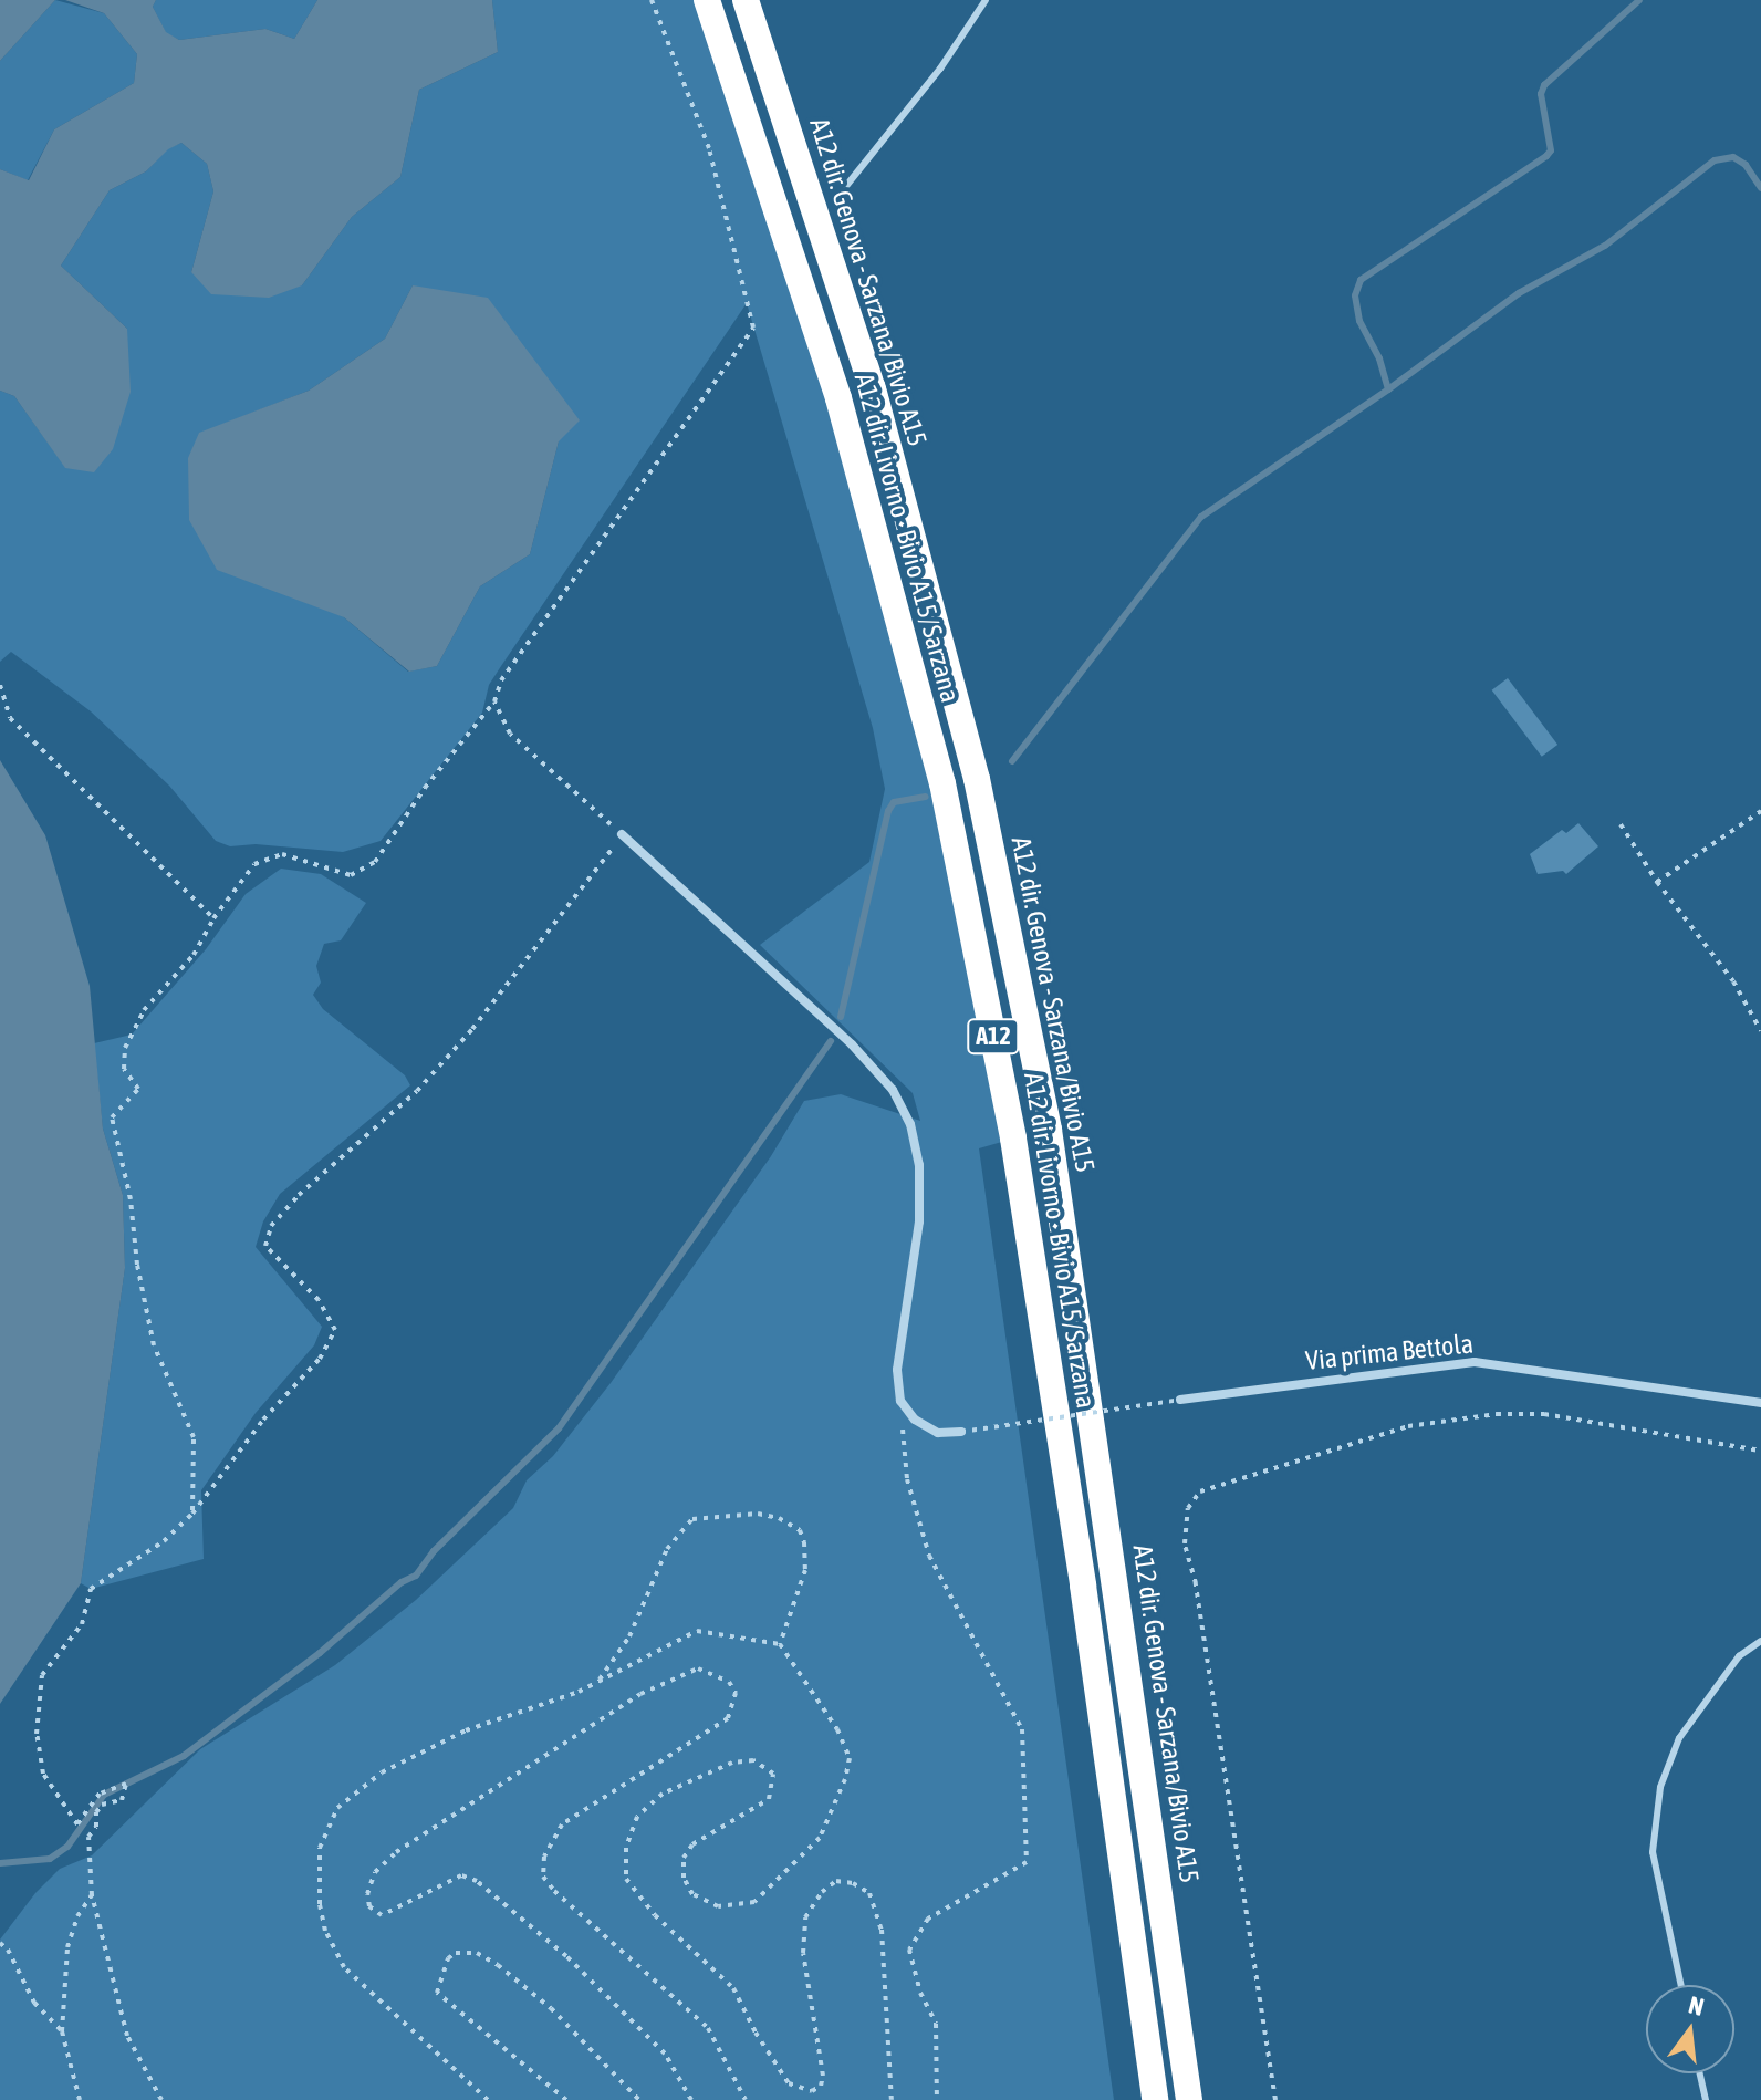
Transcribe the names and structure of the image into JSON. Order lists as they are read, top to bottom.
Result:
{
  "streets": {
    "highway": ["A12 dir. Genova - Sarzana/Bivio A15", "A12 dir. Livorno - Bivio A15/Sarzana", "A12"],
    "street": ["Via prima Bettola"]
  },
  "north": "top"
}
